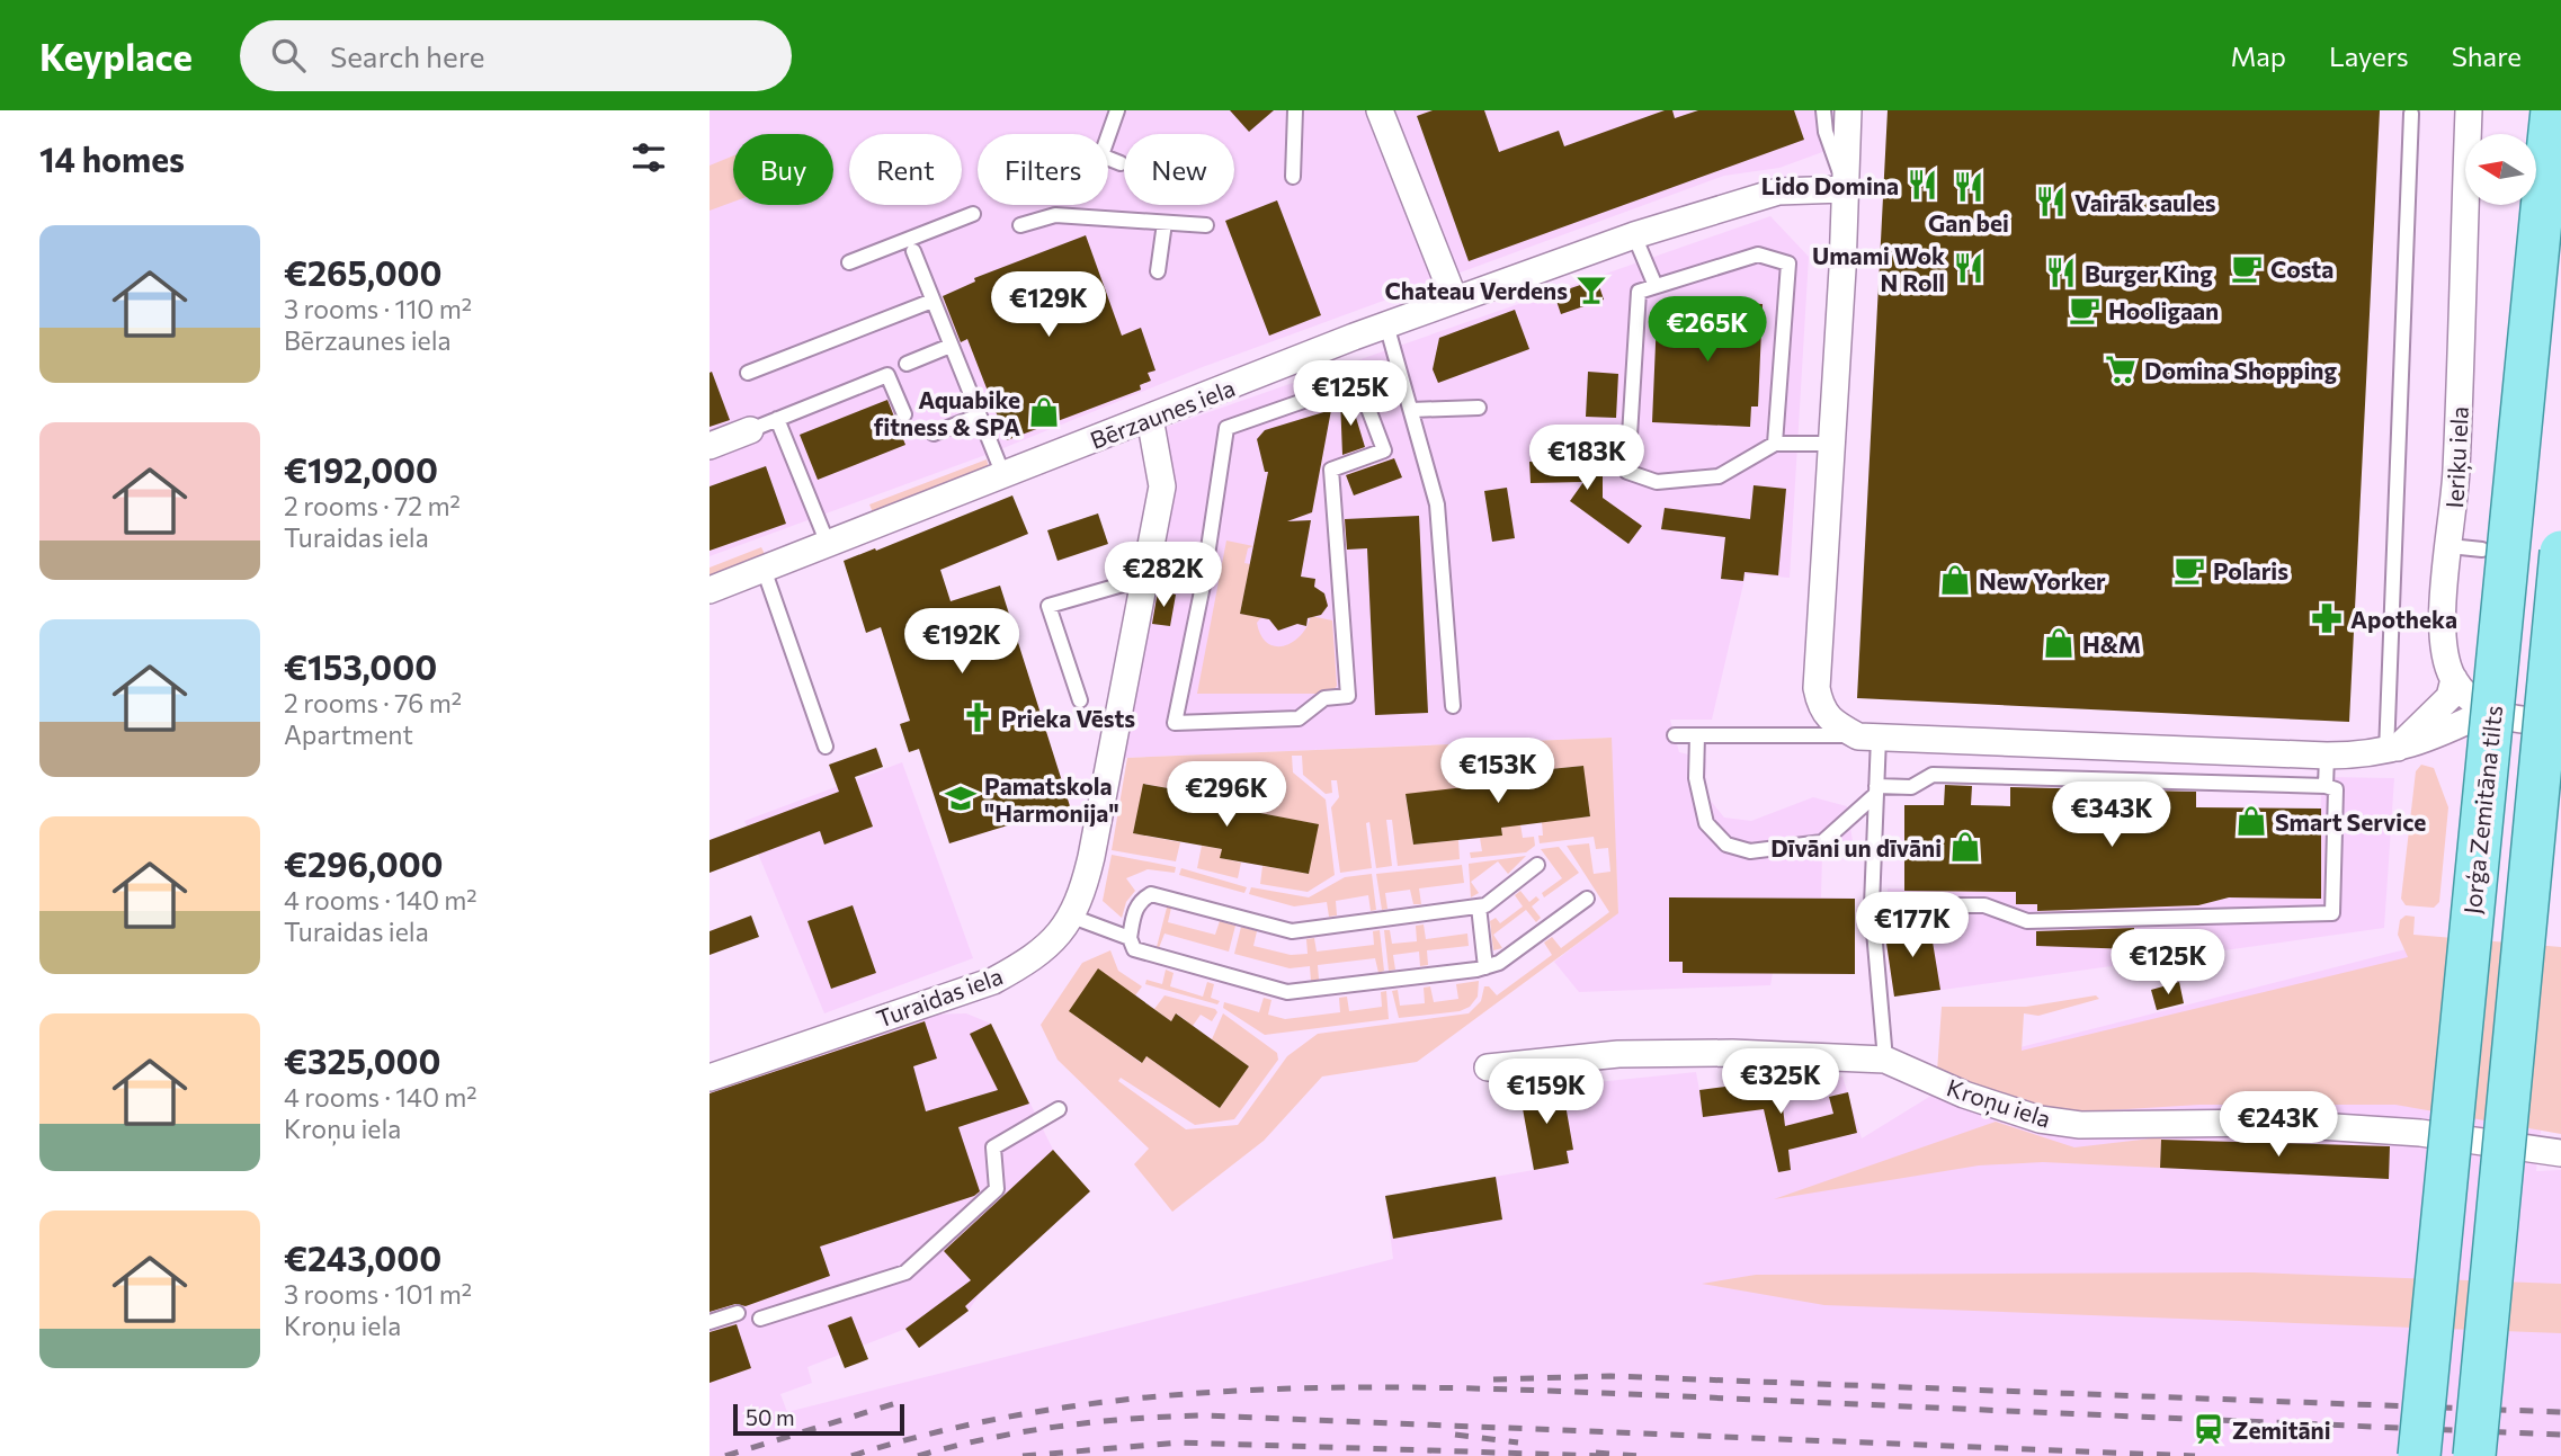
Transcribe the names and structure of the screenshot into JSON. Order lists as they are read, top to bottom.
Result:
{
  "streets": {
    "main road": ["Jorģa Zemitāna tilts"],
    "street": [
      "Bērzaunes iela",
      "Ieriķu iela",
      "Turaidas iela",
      "Kroņu iela"
    ]
  },
  "crossings": [
    ["Bērzaunes iela", "Turaidas iela"]
  ],
  "places": {
    "restaurant": [
      "Lido Domina",
      "Gan bei",
      "Vairāk saules",
      "Umami Wok N Roll",
      "Burger King"
    ],
    "cafe": ["Costa", "Hooligaan", "Polaris"],
    "bar": ["Chateau Verdens"],
    "supermarket": ["Domina Shopping"],
    "shop": [
      "Aquabike fitness & SPA",
      "New Yorker",
      "H&M",
      "Smart Service",
      "Dīvāni un dīvāni"
    ],
    "pharmacy": ["Apotheka"],
    "church": ["Prieka Vēsts"],
    "school or university": ["Pamatskola \"Harmonija\""],
    "station": ["Zemitāni"]
  },
  "scale_bar": "50 m",
  "north": "left",
  "page": {
    "header": "Keyplace",
    "search": "Search here",
    "nav": ["Map", "Layers", "Share"],
    "heading": "14 homes",
    "chip": [
      "Buy",
      "Rent",
      "Filters",
      "New"
    ],
    "list": [
      {
        "name": "€265,000",
        "note": "3 rooms · 110 m² · Bērzaunes iela"
      },
      {
        "name": "€192,000",
        "note": "2 rooms · 72 m² · Turaidas iela"
      },
      {
        "name": "€153,000",
        "note": "2 rooms · 76 m² · Apartment"
      },
      {
        "name": "€296,000",
        "note": "4 rooms · 140 m² · Turaidas iela"
      },
      {
        "name": "€325,000",
        "note": "4 rooms · 140 m² · Kroņu iela"
      },
      {
        "name": "€243,000",
        "note": "3 rooms · 101 m² · Kroņu iela"
      }
    ],
    "price": [
      "€129K",
      "€265K",
      "€125K",
      "€183K",
      "€282K",
      "€192K",
      "€153K",
      "€296K",
      "€343K",
      "€177K",
      "€125K",
      "€325K",
      "€159K",
      "€243K"
    ],
    "scale": "50 m"
  }
}
